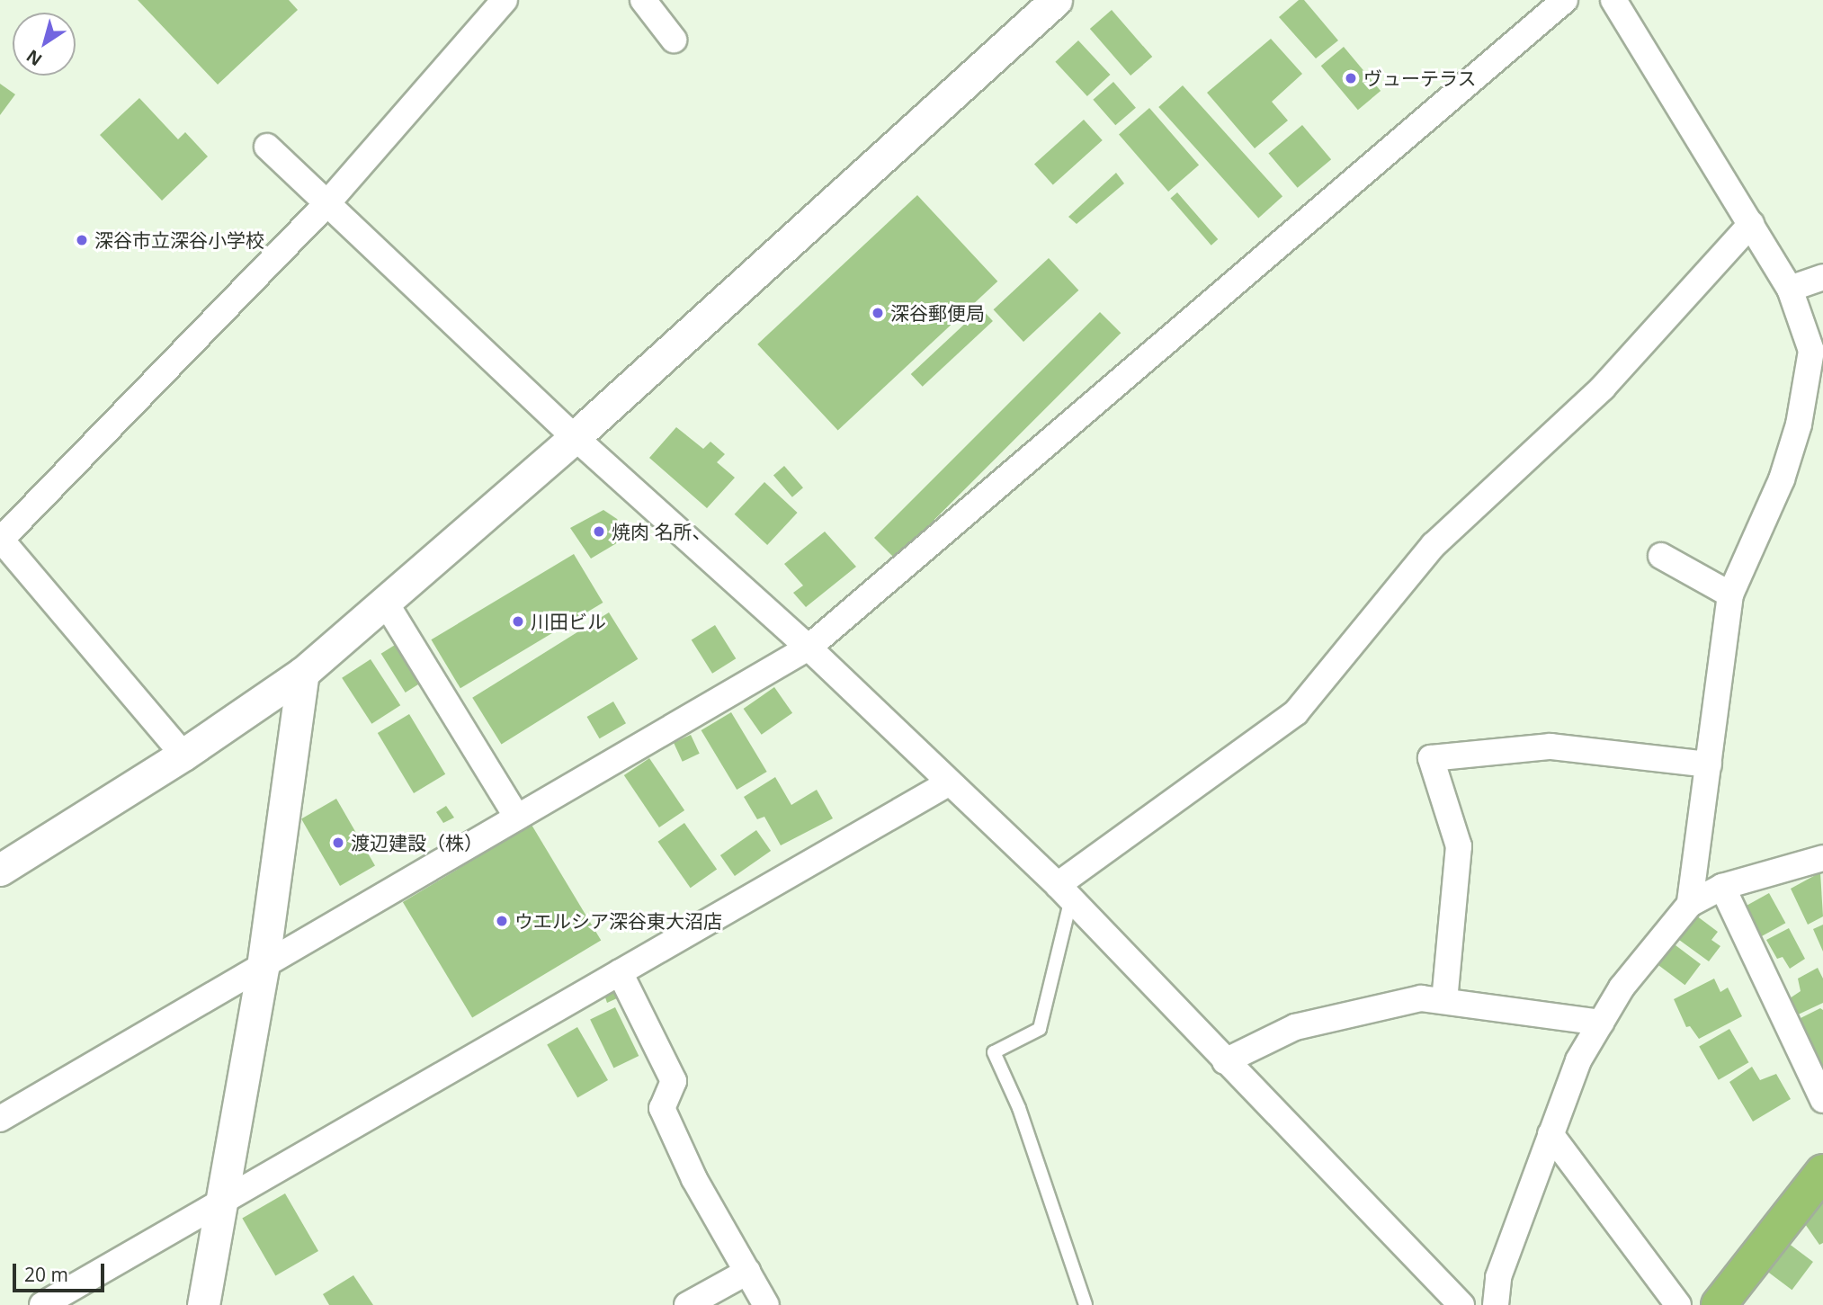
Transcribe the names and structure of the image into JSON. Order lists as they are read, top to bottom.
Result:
{
  "places": [
    "ヴューテラス",
    "深谷市立深谷小学校",
    "深谷郵便局",
    "焼肉 名所、",
    "川田ビル",
    "渡辺建設（株）",
    "ウエルシア深谷東大沼店"
  ],
  "scale_bar": "20 m",
  "north": "bottom left"
}
